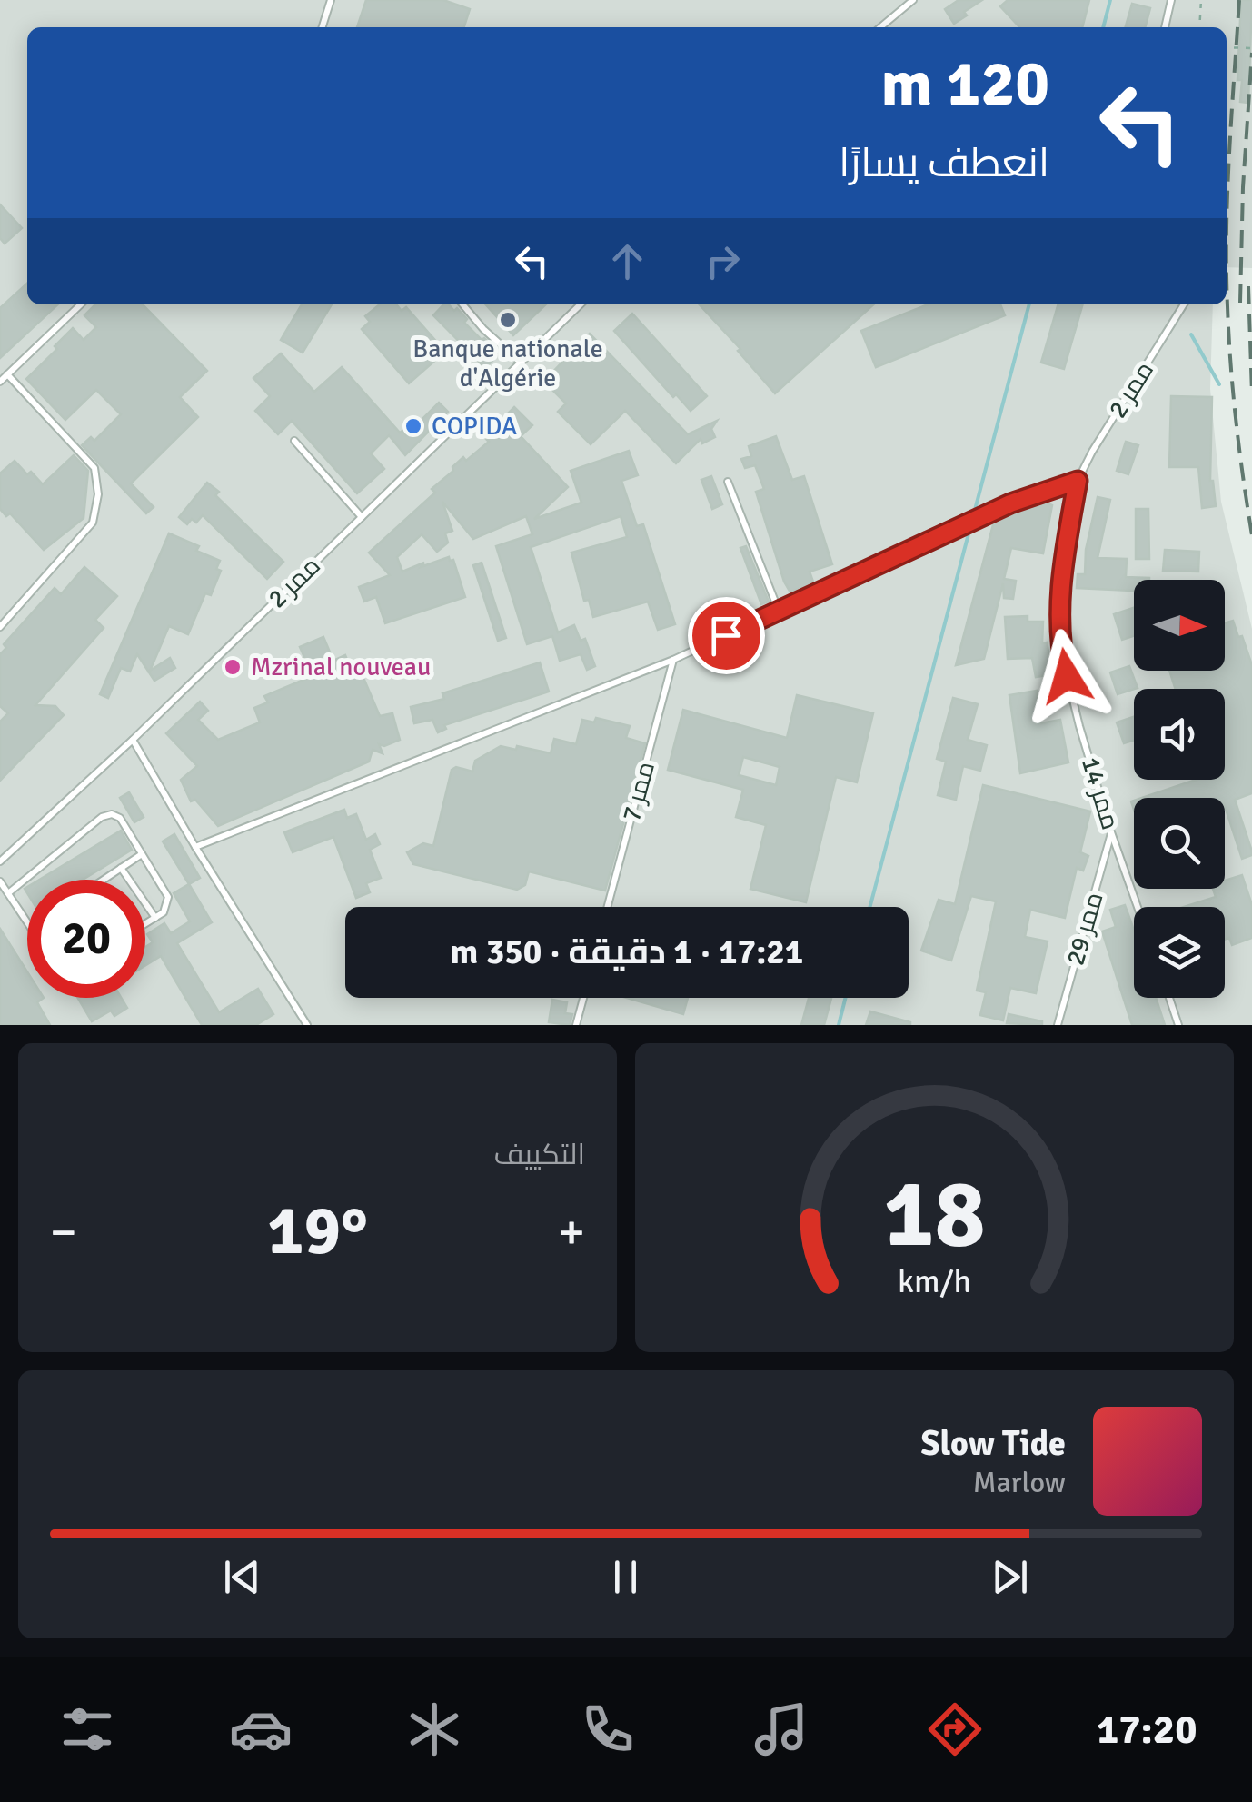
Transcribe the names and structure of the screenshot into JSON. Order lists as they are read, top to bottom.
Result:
{
  "streets": {
    "lane": [
      "ممر 2",
      "ممر 7",
      "ممر 14",
      "ممر 29"
    ]
  },
  "crossings": [
    ["ممر 2", "ممر 14"],
    ["ممر 14", "ممر 29"]
  ],
  "places": ["Banque nationale d'Algérie", "COPIDA", "Mzrinal nouveau"],
  "north": "right",
  "page": {
    "turn": ["120 m", "انعطف يسارًا"],
    "limit": "20",
    "trip": "17:21 · 1 دقيقة · 350 m",
    "tile": "التكييف",
    "heat": ["−", "19°", "+"],
    "song": ["Slow Tide", "Marlow"],
    "tabs": "17:20",
    "gauge": ["18", "km/h"]
  }
}
